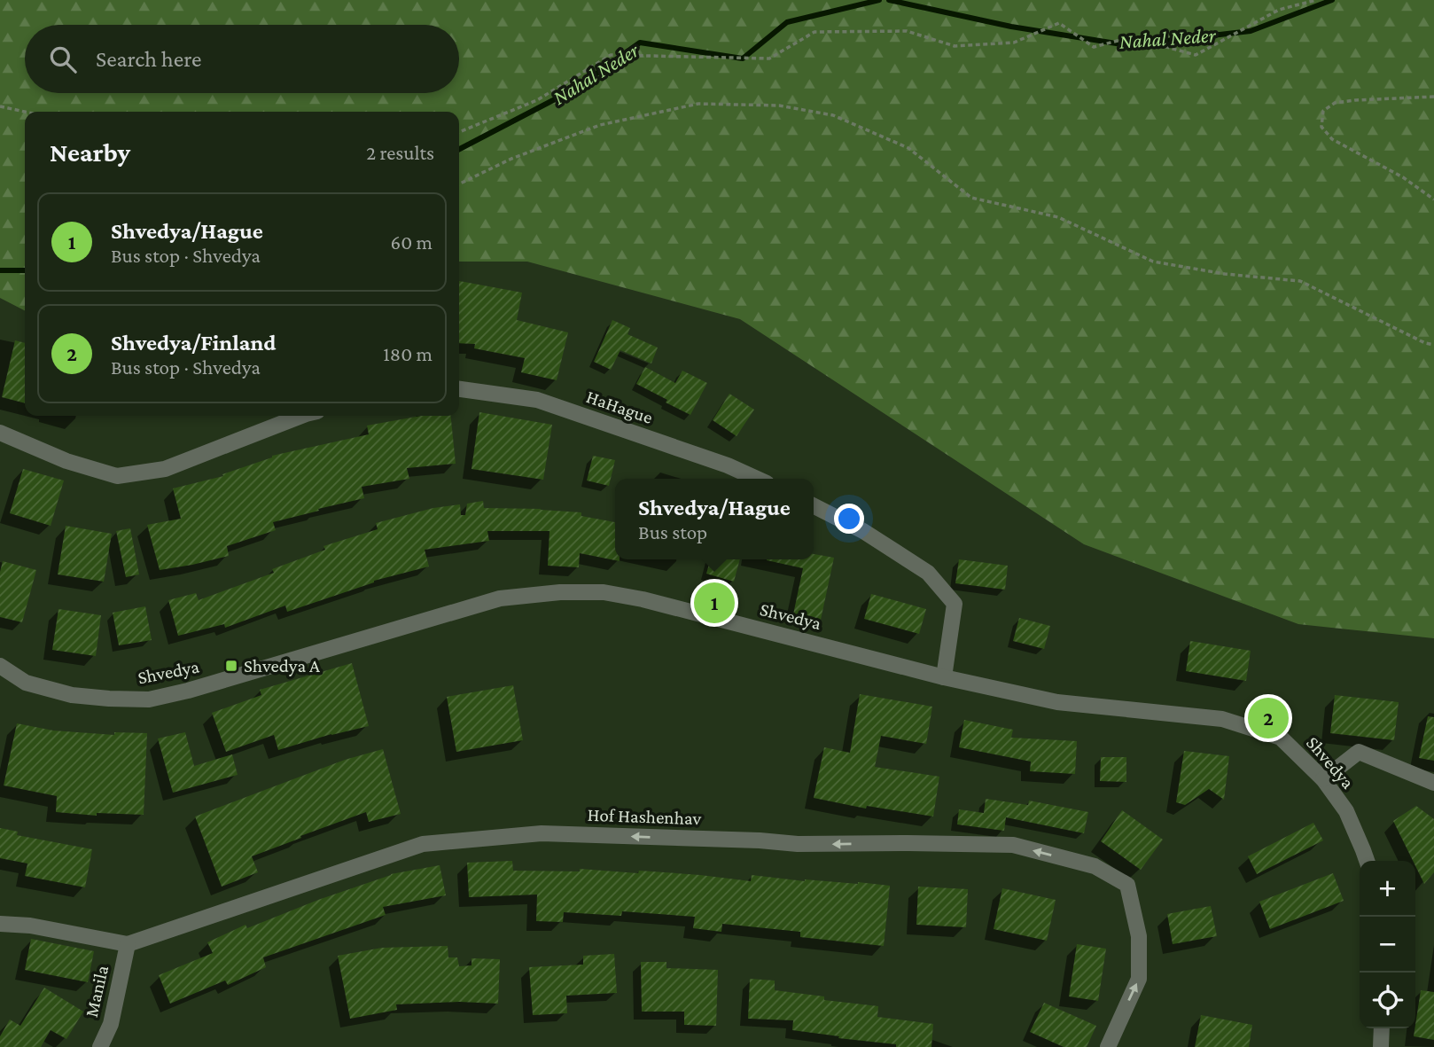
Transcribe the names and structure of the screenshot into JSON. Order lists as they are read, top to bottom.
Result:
{
  "streets": {
    "street": [
      "HaHague",
      "Shvedya",
      "Hof Hashenhav",
      "Manila"
    ]
  },
  "crossings": [
    ["Hof Hashenhav", "Manila"]
  ],
  "one_way": ["Hof Hashenhav"],
  "water": ["Nahal Neder"],
  "places": {
    "transit": ["Shvedya A"]
  },
  "page": {
    "search": "Search here",
    "heading": ["Nearby", "2 results"],
    "list": [
      {
        "mark": "1",
        "name": "Shvedya/Hague",
        "note": "Bus stop · Shvedya",
        "value": "60 m"
      },
      {
        "mark": "2",
        "name": "Shvedya/Finland",
        "note": "Bus stop · Shvedya",
        "value": "180 m"
      }
    ],
    "popup": ["Shvedya/Hague", "Bus stop"],
    "pins": ["1", "2"],
    "map_buttons": ["+", "−"]
  }
}
